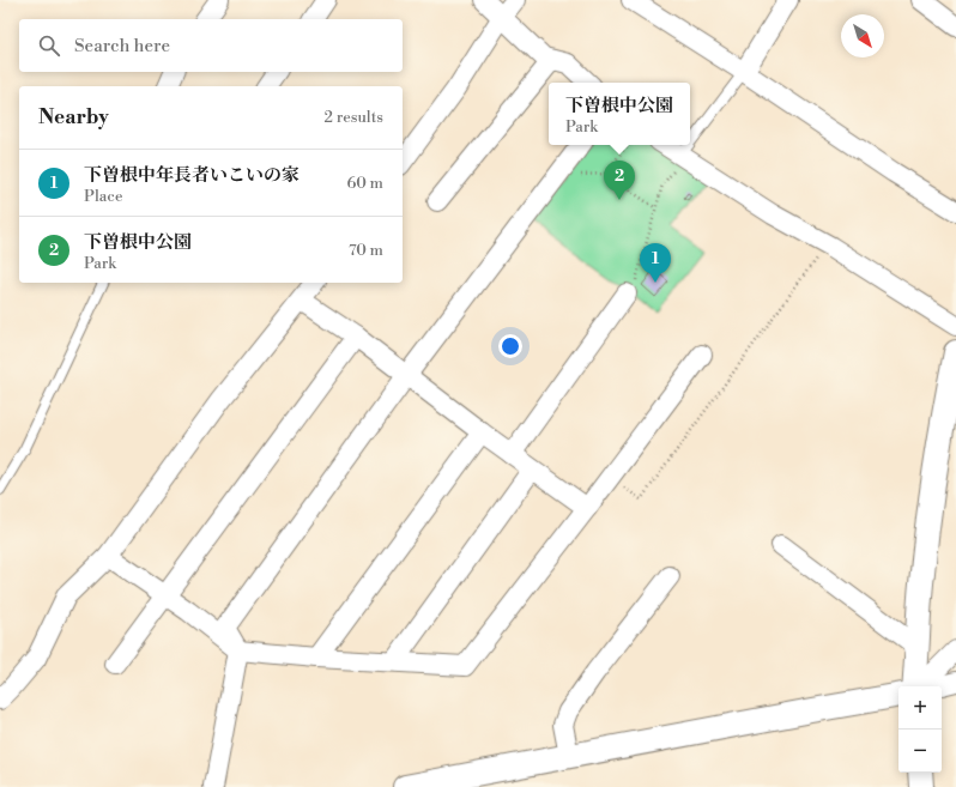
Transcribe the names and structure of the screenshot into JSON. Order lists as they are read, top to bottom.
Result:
{
  "north": "bottom right",
  "page": {
    "search": "Search here",
    "popup": ["下曽根中公園", "Park"],
    "heading": ["Nearby", "2 results"],
    "list": [
      {
        "mark": "1",
        "name": "下曽根中年長者いこいの家",
        "note": "Place",
        "value": "60 m"
      },
      {
        "mark": "2",
        "name": "下曽根中公園",
        "note": "Park",
        "value": "70 m"
      }
    ],
    "pins": ["2", "1"],
    "map_buttons": ["+", "−"]
  }
}
